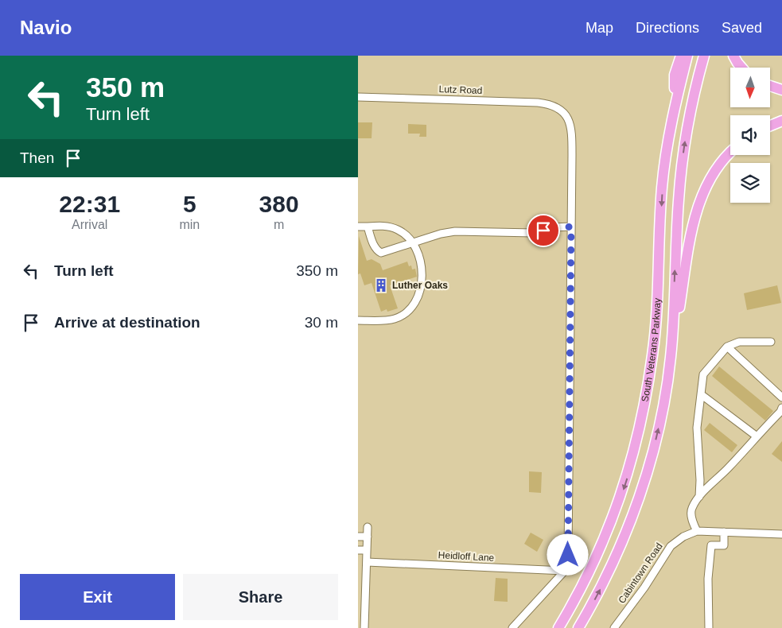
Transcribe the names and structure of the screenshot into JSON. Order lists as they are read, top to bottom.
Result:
{
  "streets": {
    "highway": ["South Veterans Parkway"],
    "street": ["Lutz Road", "Heidloff Lane", "Cabintown Road"]
  },
  "places": {
    "building": ["Luther Oaks"]
  },
  "north": "bottom",
  "page": {
    "header": "Navio",
    "nav": ["Map", "Directions", "Saved"],
    "turn": ["350 m", "Turn left"],
    "then": "Then",
    "eta": [
      "22:31",
      "Arrival",
      "5",
      "min",
      "380",
      "m"
    ],
    "list": [
      {
        "name": "Turn left",
        "value": "350 m"
      },
      {
        "name": "Arrive at destination",
        "value": "30 m"
      }
    ],
    "buttons": ["Exit", "Share"]
  }
}
